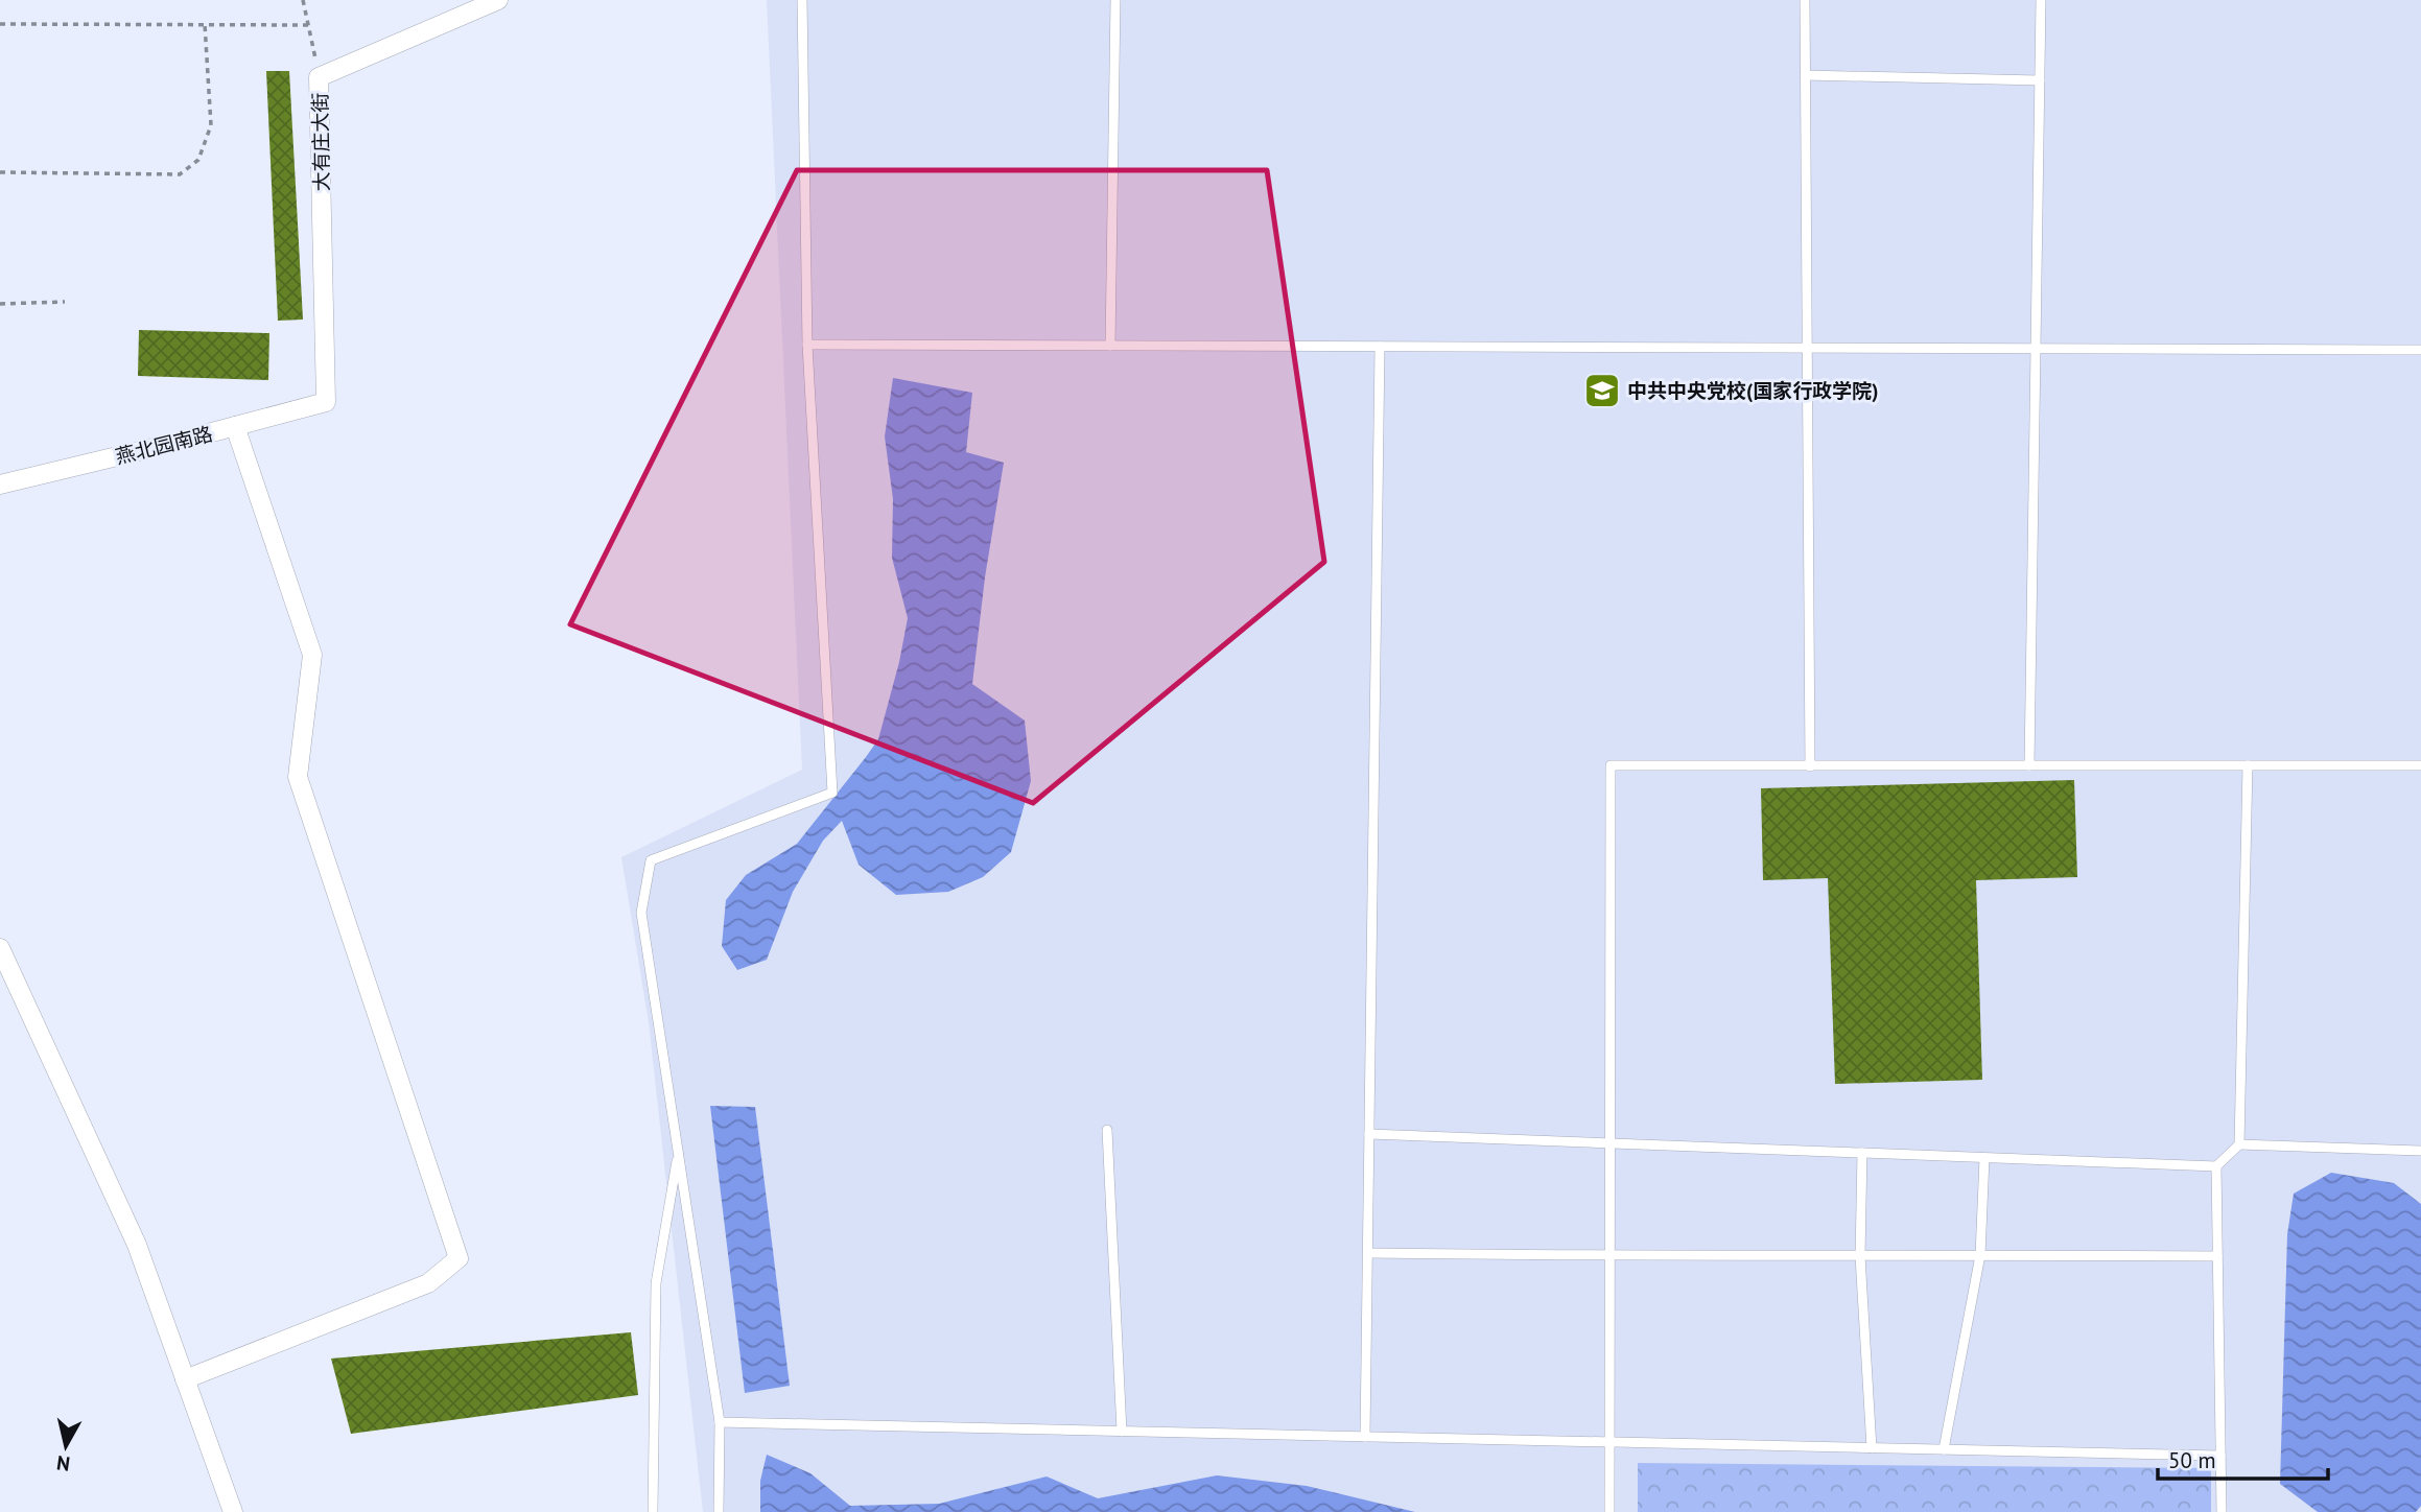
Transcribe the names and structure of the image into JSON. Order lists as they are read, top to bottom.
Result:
{
  "streets": {
    "street": ["大有庄大街", "燕北园南路"]
  },
  "crossings": [
    ["大有庄大街", "燕北园南路"]
  ],
  "places": {
    "school or university": ["中共中央党校(国家行政学院)"]
  },
  "scale_bar": "50 m",
  "north": "bottom"
}
